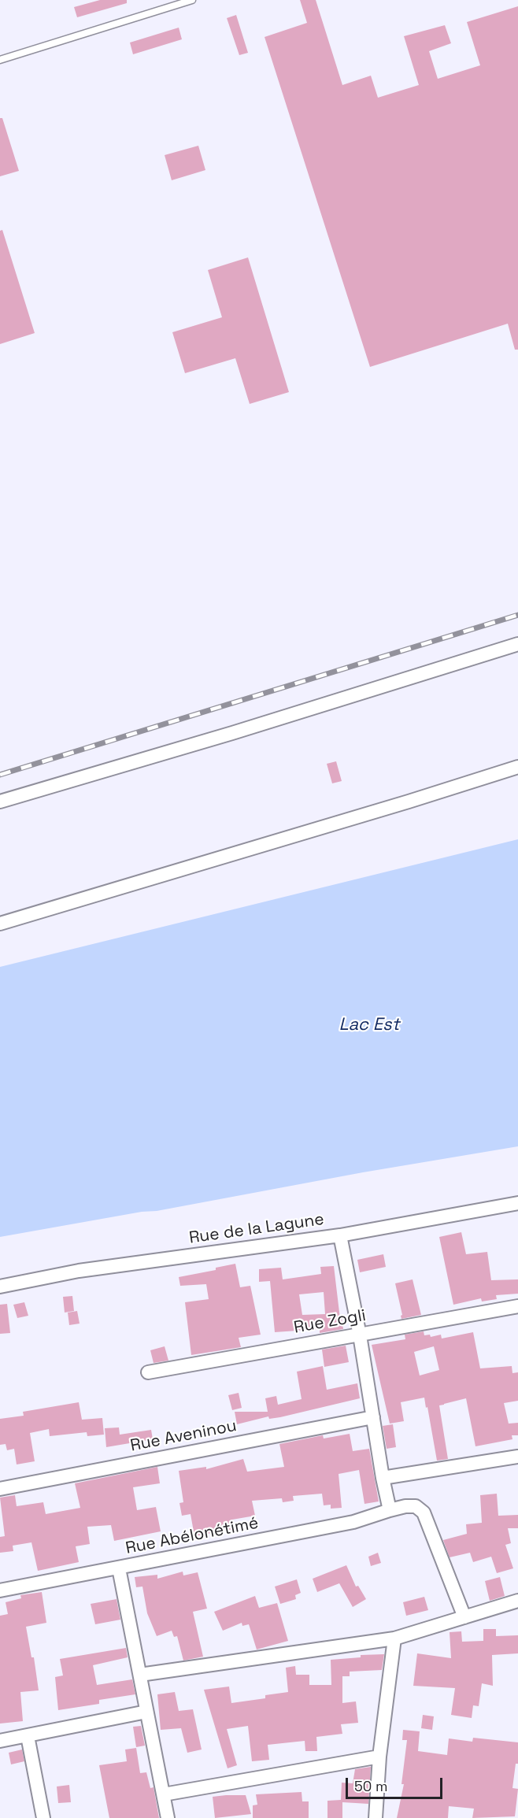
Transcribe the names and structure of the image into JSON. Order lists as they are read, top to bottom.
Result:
{
  "streets": {
    "street": [
      "Rue de la Lagune",
      "Rue Zogli",
      "Rue Aveninou",
      "Rue Abélonétimé"
    ]
  },
  "water": ["Lac Est"],
  "scale_bar": "50 m"
}
